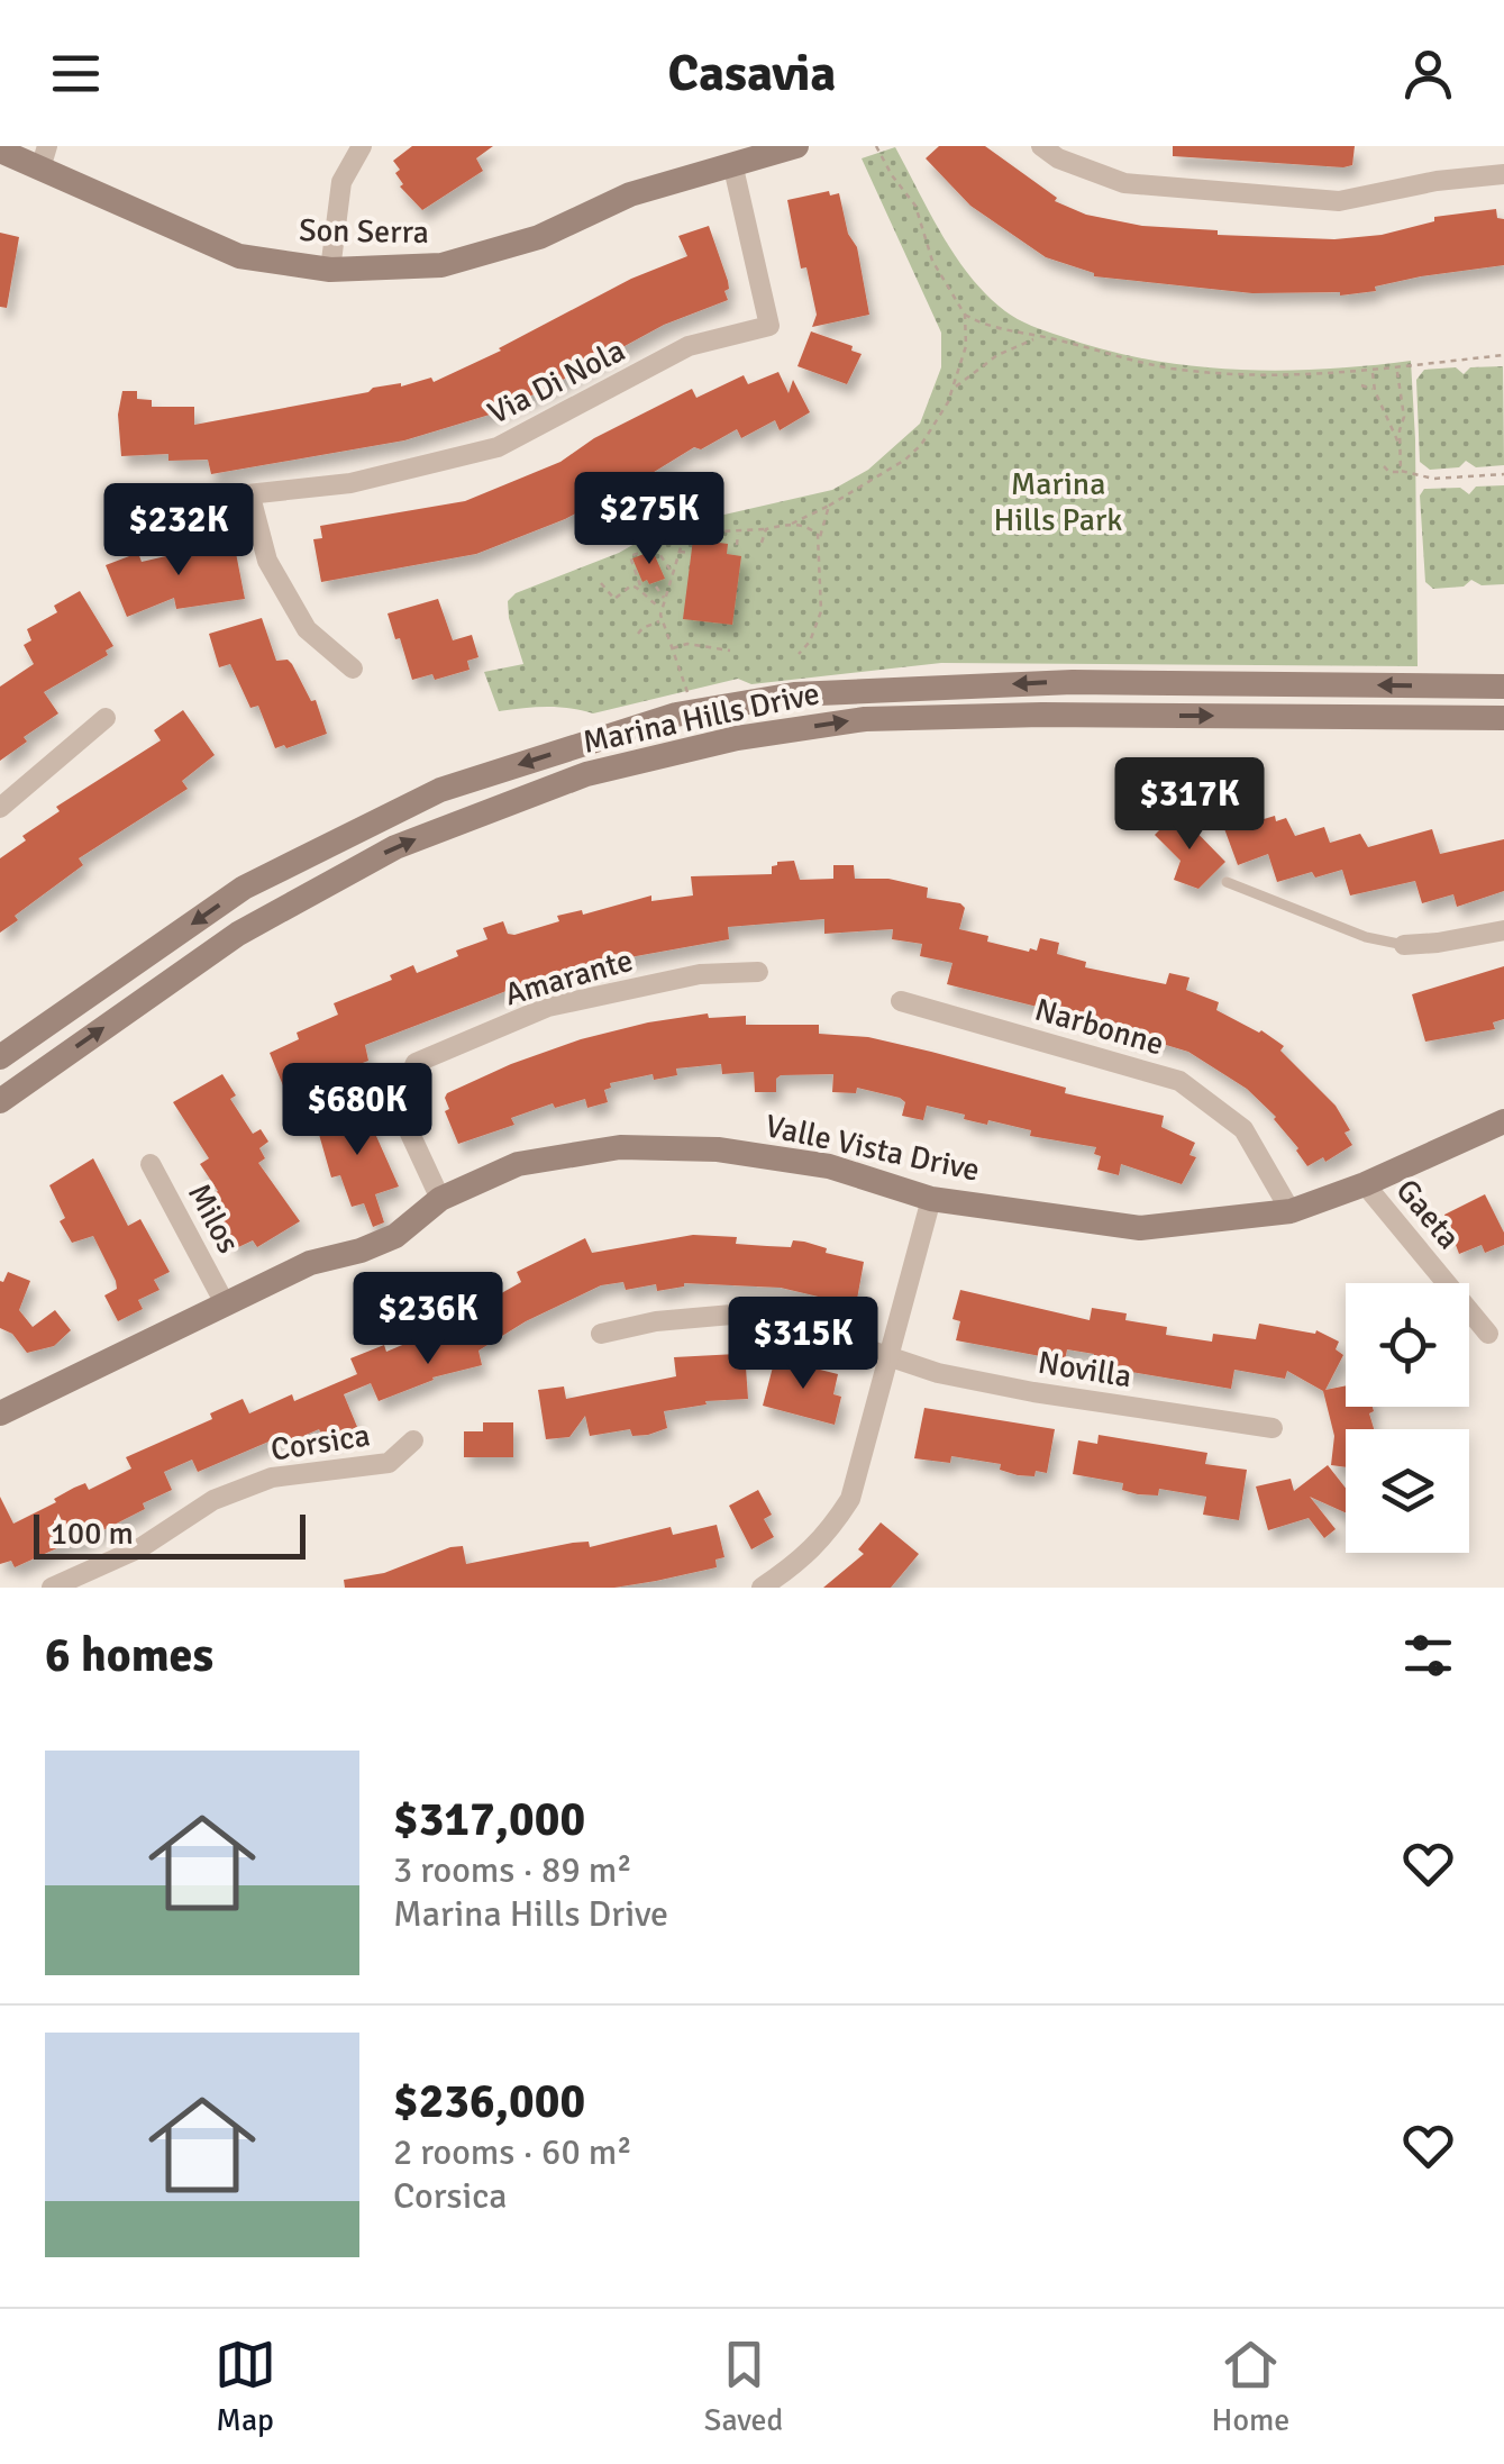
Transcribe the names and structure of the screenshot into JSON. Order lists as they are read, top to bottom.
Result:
{
  "streets": {
    "street": [
      "Son Serra",
      "Via Di Nola",
      "Marina Hills Drive",
      "Amarante",
      "Narbonne",
      "Valle Vista Drive",
      "Gaeta",
      "Milos",
      "Novilla",
      "Corsica"
    ]
  },
  "crossings": [
    ["Son Serra", "Via Di Nola"],
    ["Amarante", "Valle Vista Drive"],
    ["Narbonne", "Valle Vista Drive"],
    ["Valle Vista Drive", "Gaeta"],
    ["Valle Vista Drive", "Milos"]
  ],
  "parks": ["Marina Hills Park"],
  "scale_bar": "100 m",
  "page": {
    "header": "Casavia",
    "price": [
      "$275K",
      "$232K",
      "$317K",
      "$680K",
      "$236K",
      "$315K"
    ],
    "scale": "100 m",
    "heading": "6 homes",
    "list": [
      {
        "name": "$317,000",
        "note": "3 rooms · 89 m² · Marina Hills Drive"
      },
      {
        "name": "$236,000",
        "note": "2 rooms · 60 m² · Corsica"
      }
    ],
    "tabs": ["Map", "Saved", "Home"]
  }
}
